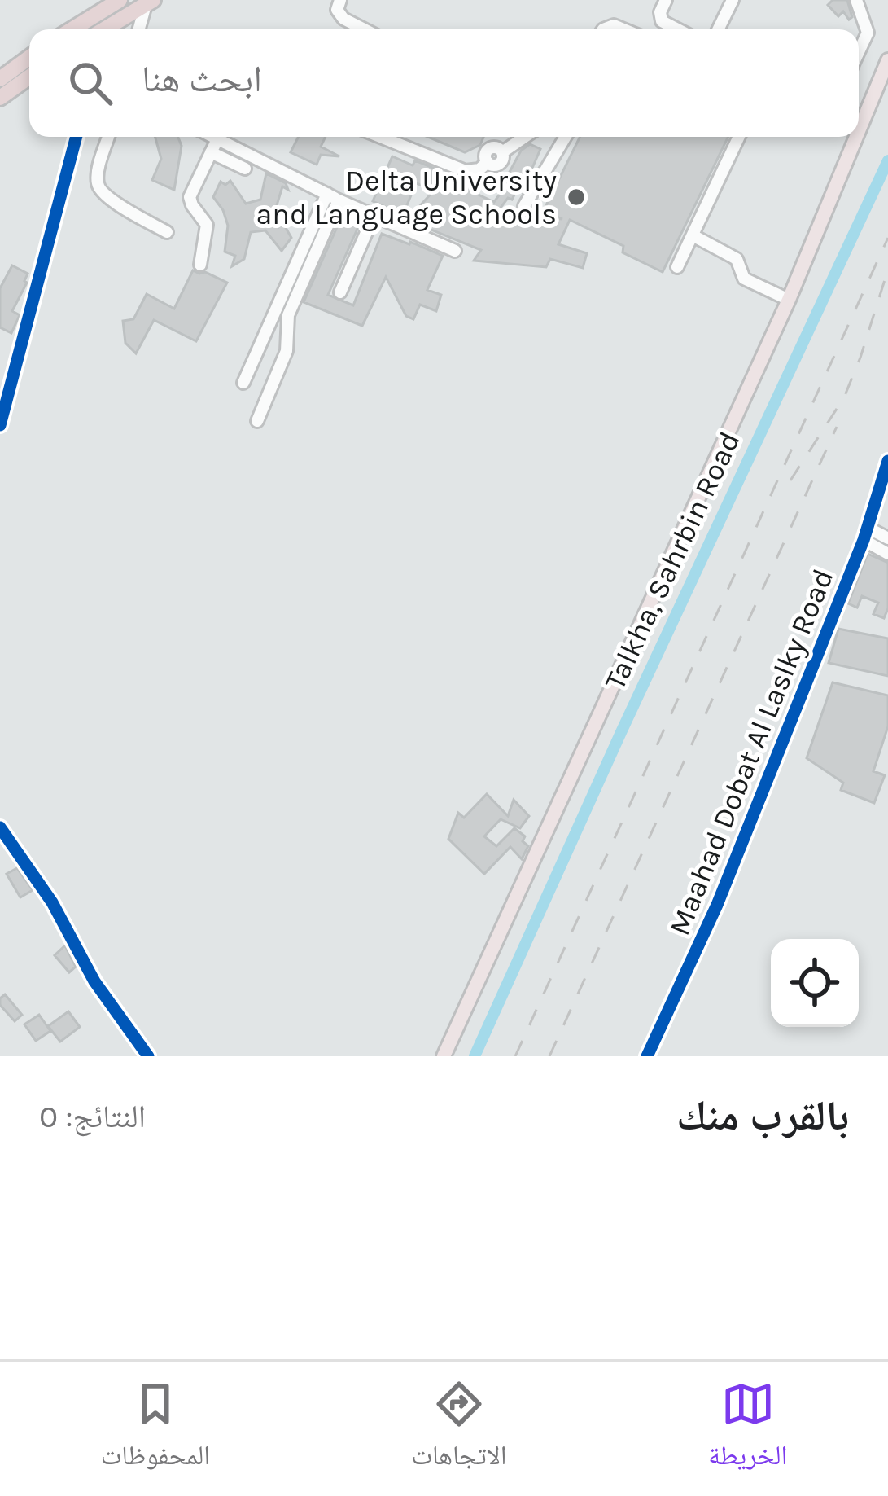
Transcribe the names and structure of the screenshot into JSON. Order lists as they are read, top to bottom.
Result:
{
  "streets": {
    "main road": ["Talkha, Sahrbin Road"],
    "street": ["Maahad Dobat Al Laslky Road"]
  },
  "places": ["Delta University and Language Schools"],
  "page": {
    "search": "ابحث هنا",
    "heading": ["بالقرب منك", "النتائج: 0"],
    "nav": ["الخريطة", "الاتجاهات", "المحفوظات"]
  }
}
